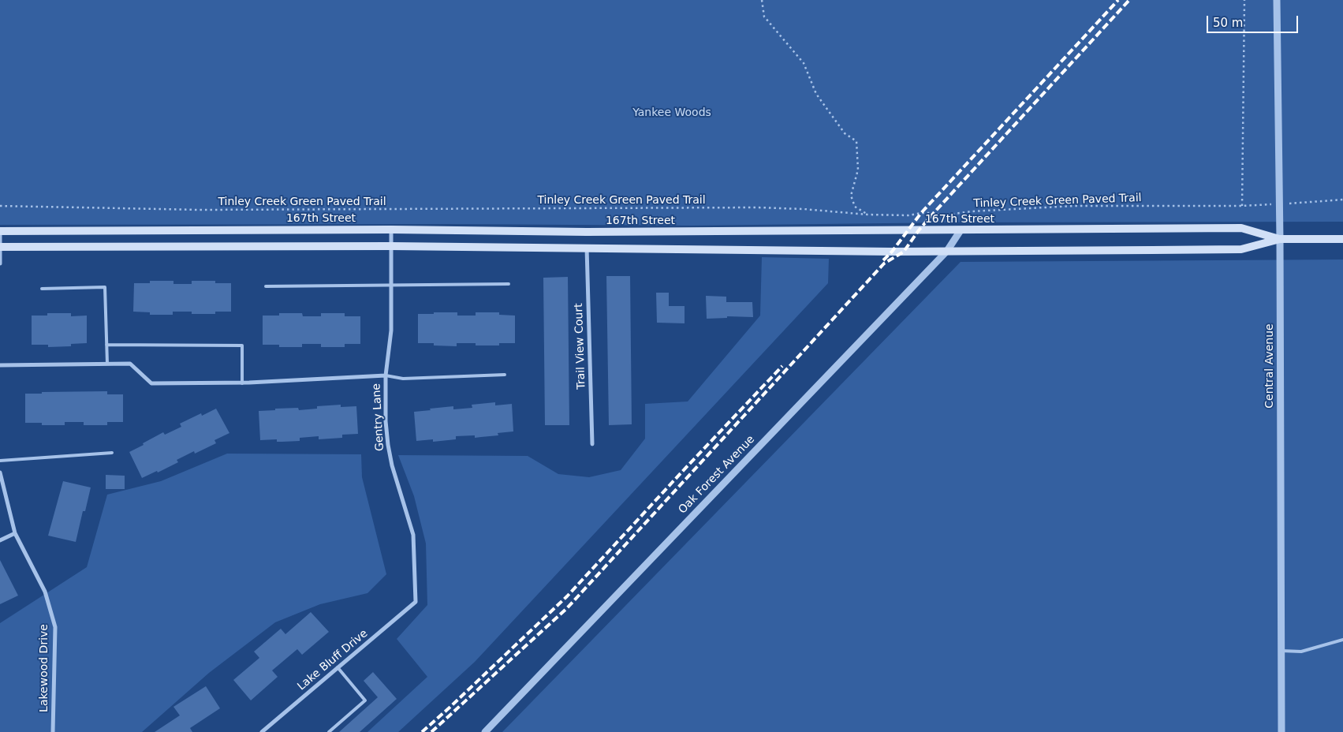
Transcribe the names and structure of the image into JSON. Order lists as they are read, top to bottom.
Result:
{
  "streets": {
    "main road": ["167th Street"],
    "street": [
      "Trail View Court",
      "Central Avenue",
      "Gentry Lane",
      "Oak Forest Avenue",
      "Lake Bluff Drive",
      "Lakewood Drive"
    ],
    "path": ["Tinley Creek Green Paved Trail"]
  },
  "crossings": [
    ["167th Street", "Trail View Court"],
    ["167th Street", "Central Avenue"],
    ["167th Street", "Gentry Lane"],
    ["167th Street", "Oak Forest Avenue"],
    ["Gentry Lane", "Lake Bluff Drive"]
  ],
  "parks": ["Yankee Woods"],
  "scale_bar": "50 m"
}
